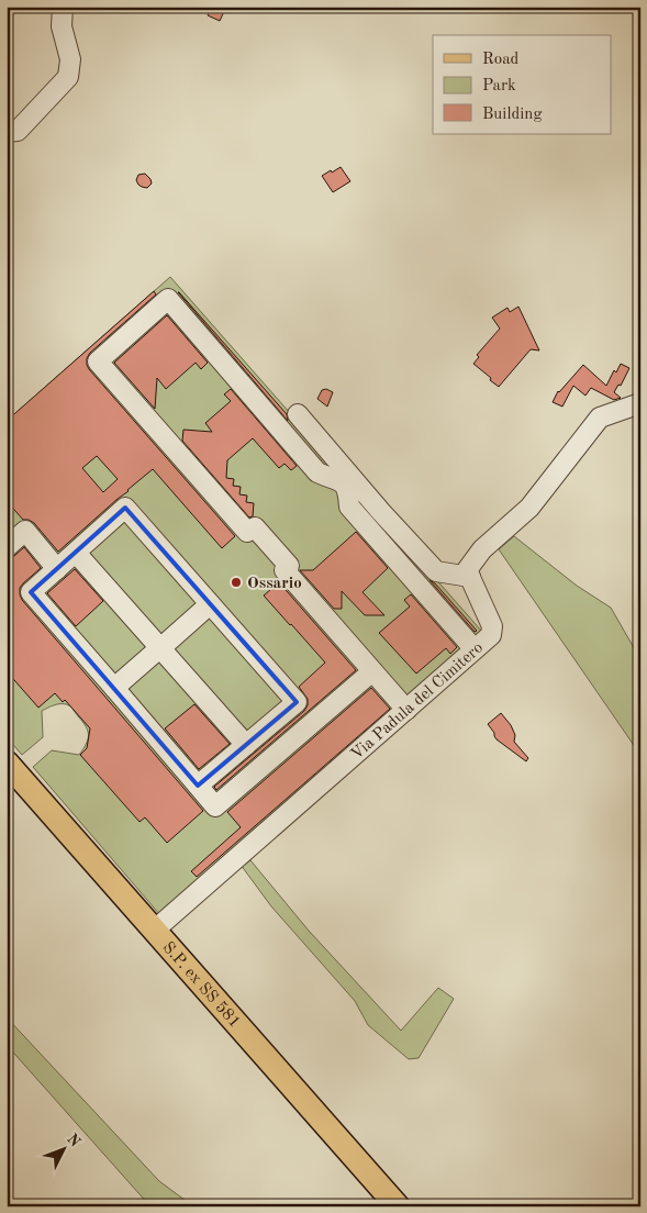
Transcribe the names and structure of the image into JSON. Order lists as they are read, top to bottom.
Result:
{
  "streets": {
    "main road": ["S.P. ex SS 581"],
    "street": ["Via Padula del Cimitero"]
  },
  "crossings": [
    ["Via Padula del Cimitero", "S.P. ex SS 581"]
  ],
  "places": ["Ossario"],
  "legend": ["Road", "Park", "Building"],
  "north": "top right"
}
